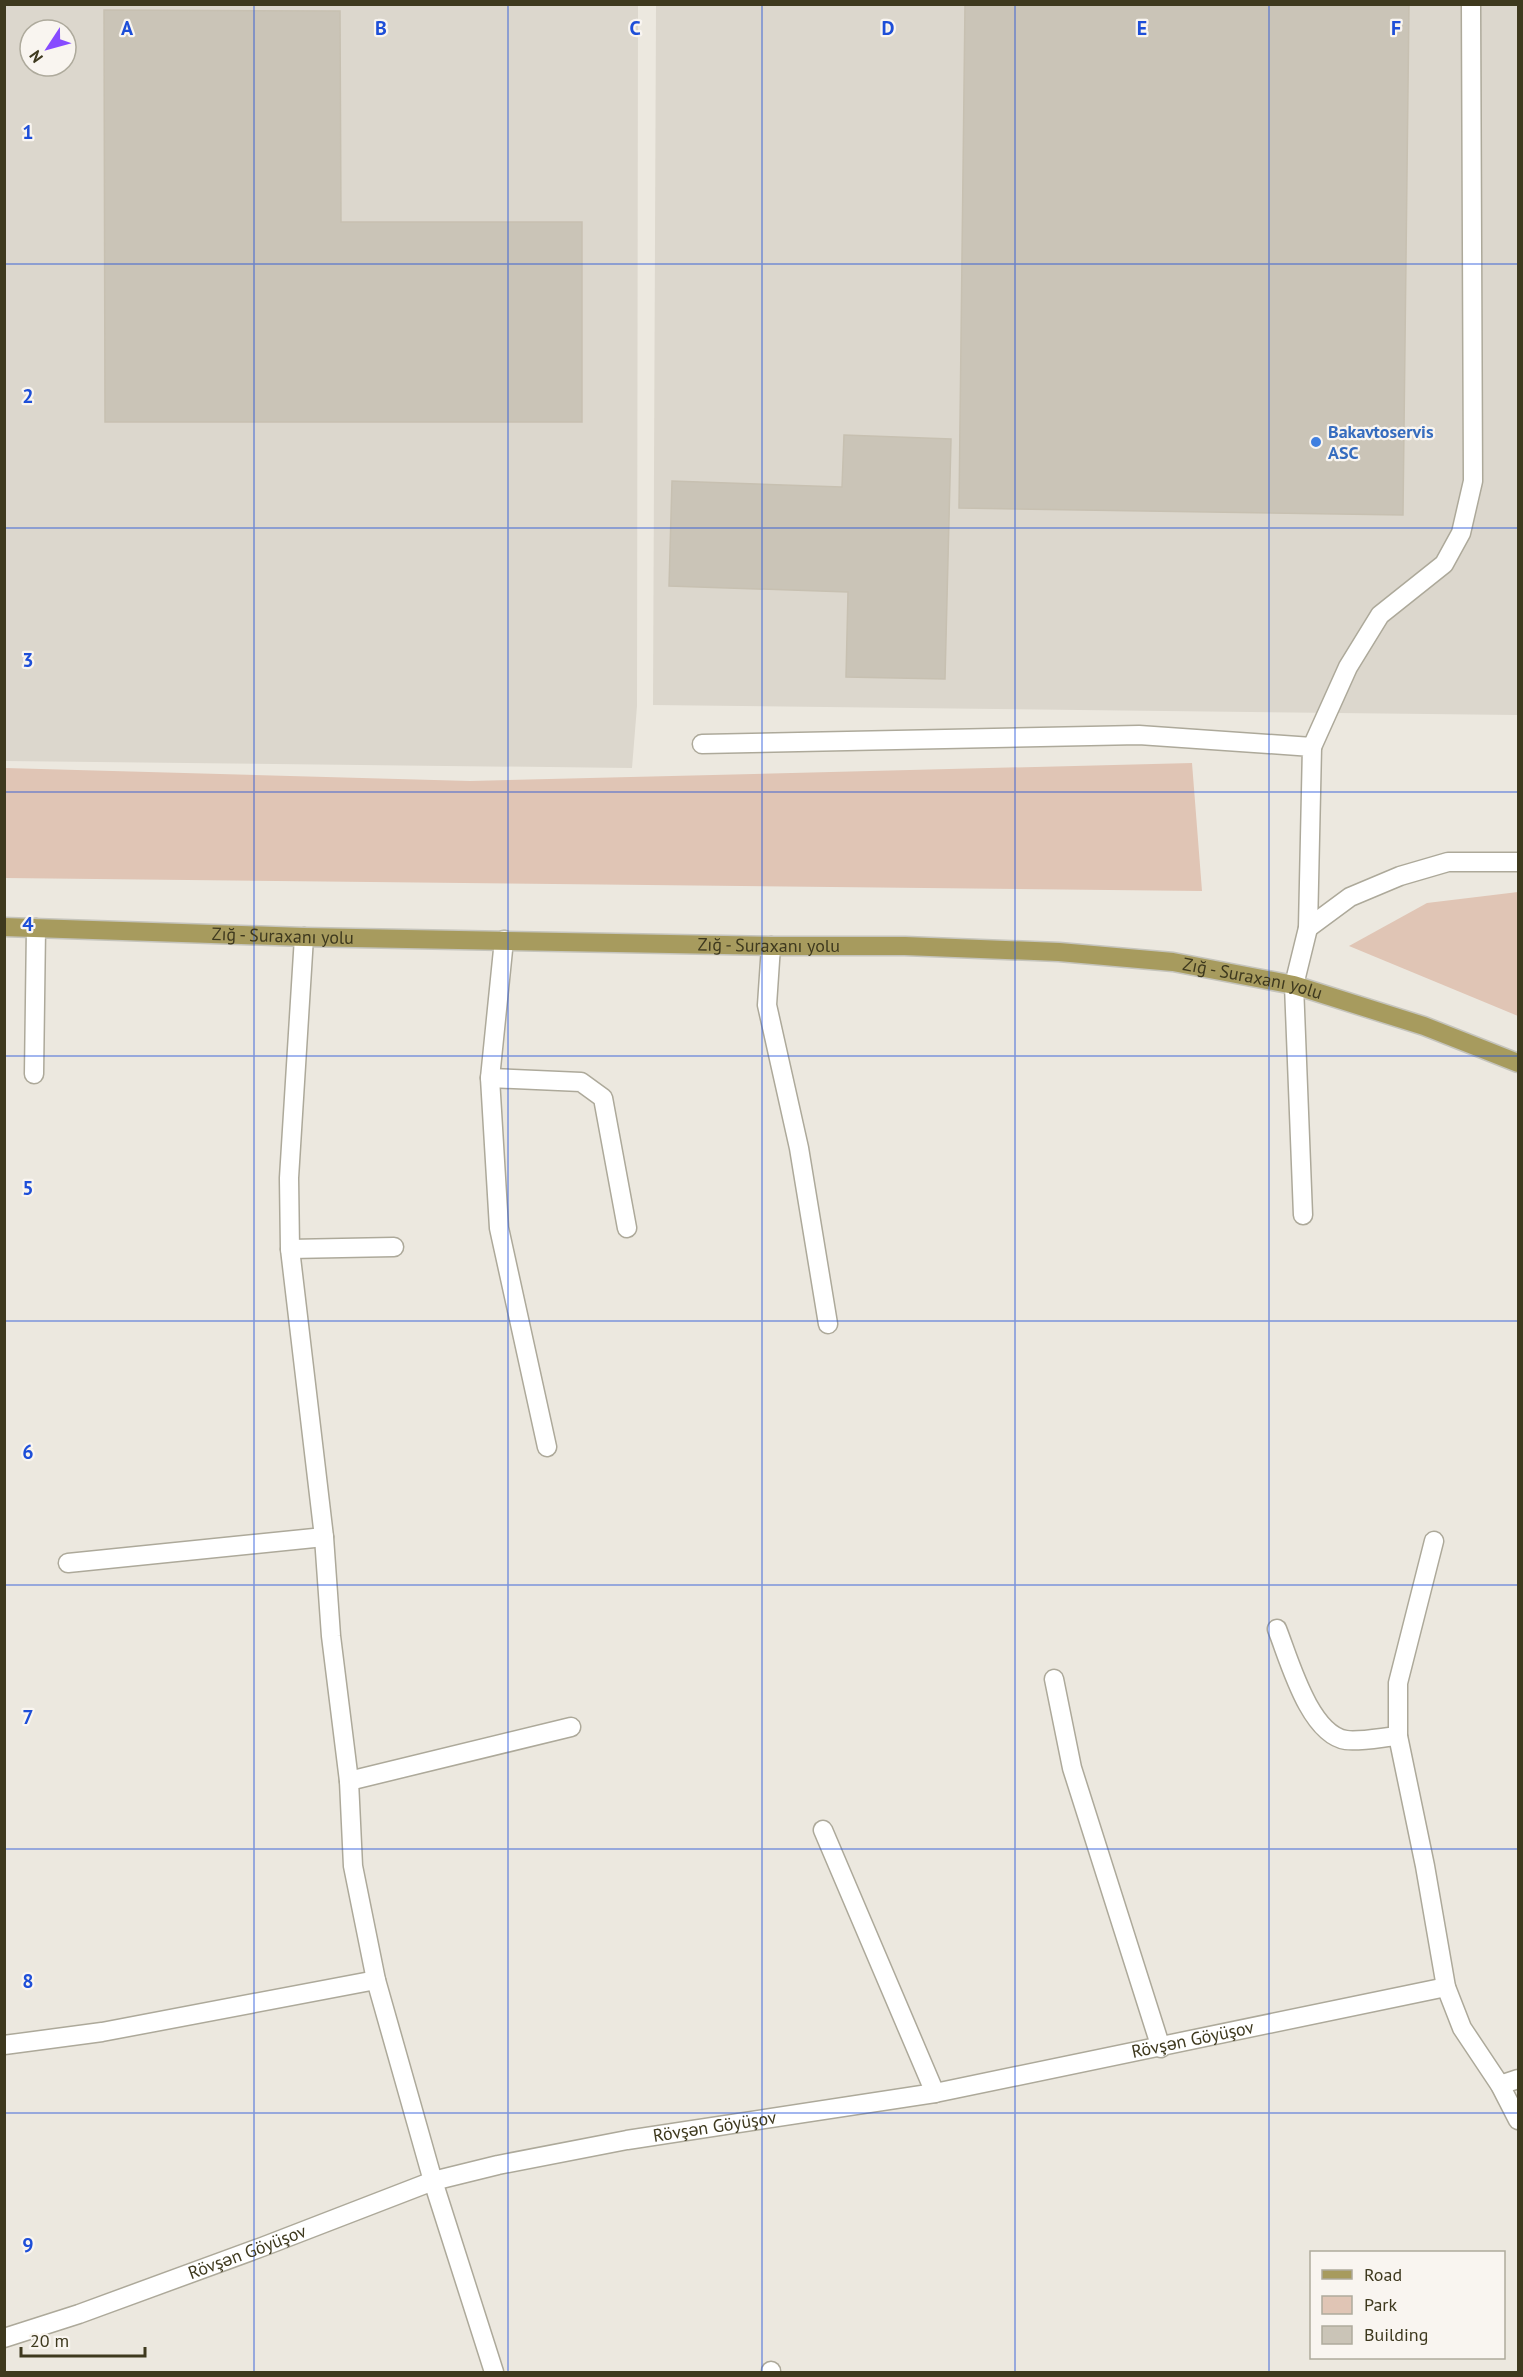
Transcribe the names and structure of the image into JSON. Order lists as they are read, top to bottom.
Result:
{
  "streets": {
    "main road": ["Zığ - Suraxanı yolu"],
    "street": ["Rövşən Göyüşov"]
  },
  "places": ["Bakavtoservis ASC"],
  "legend": ["Road", "Park", "Building"],
  "scale_bar": "20 m",
  "north": "bottom left",
  "grid": {
    "columns": [
      "A",
      "B",
      "C",
      "D",
      "E",
      "F"
    ],
    "rows": [
      "1",
      "2",
      "3",
      "4",
      "5",
      "6",
      "7",
      "8",
      "9"
    ]
  }
}
